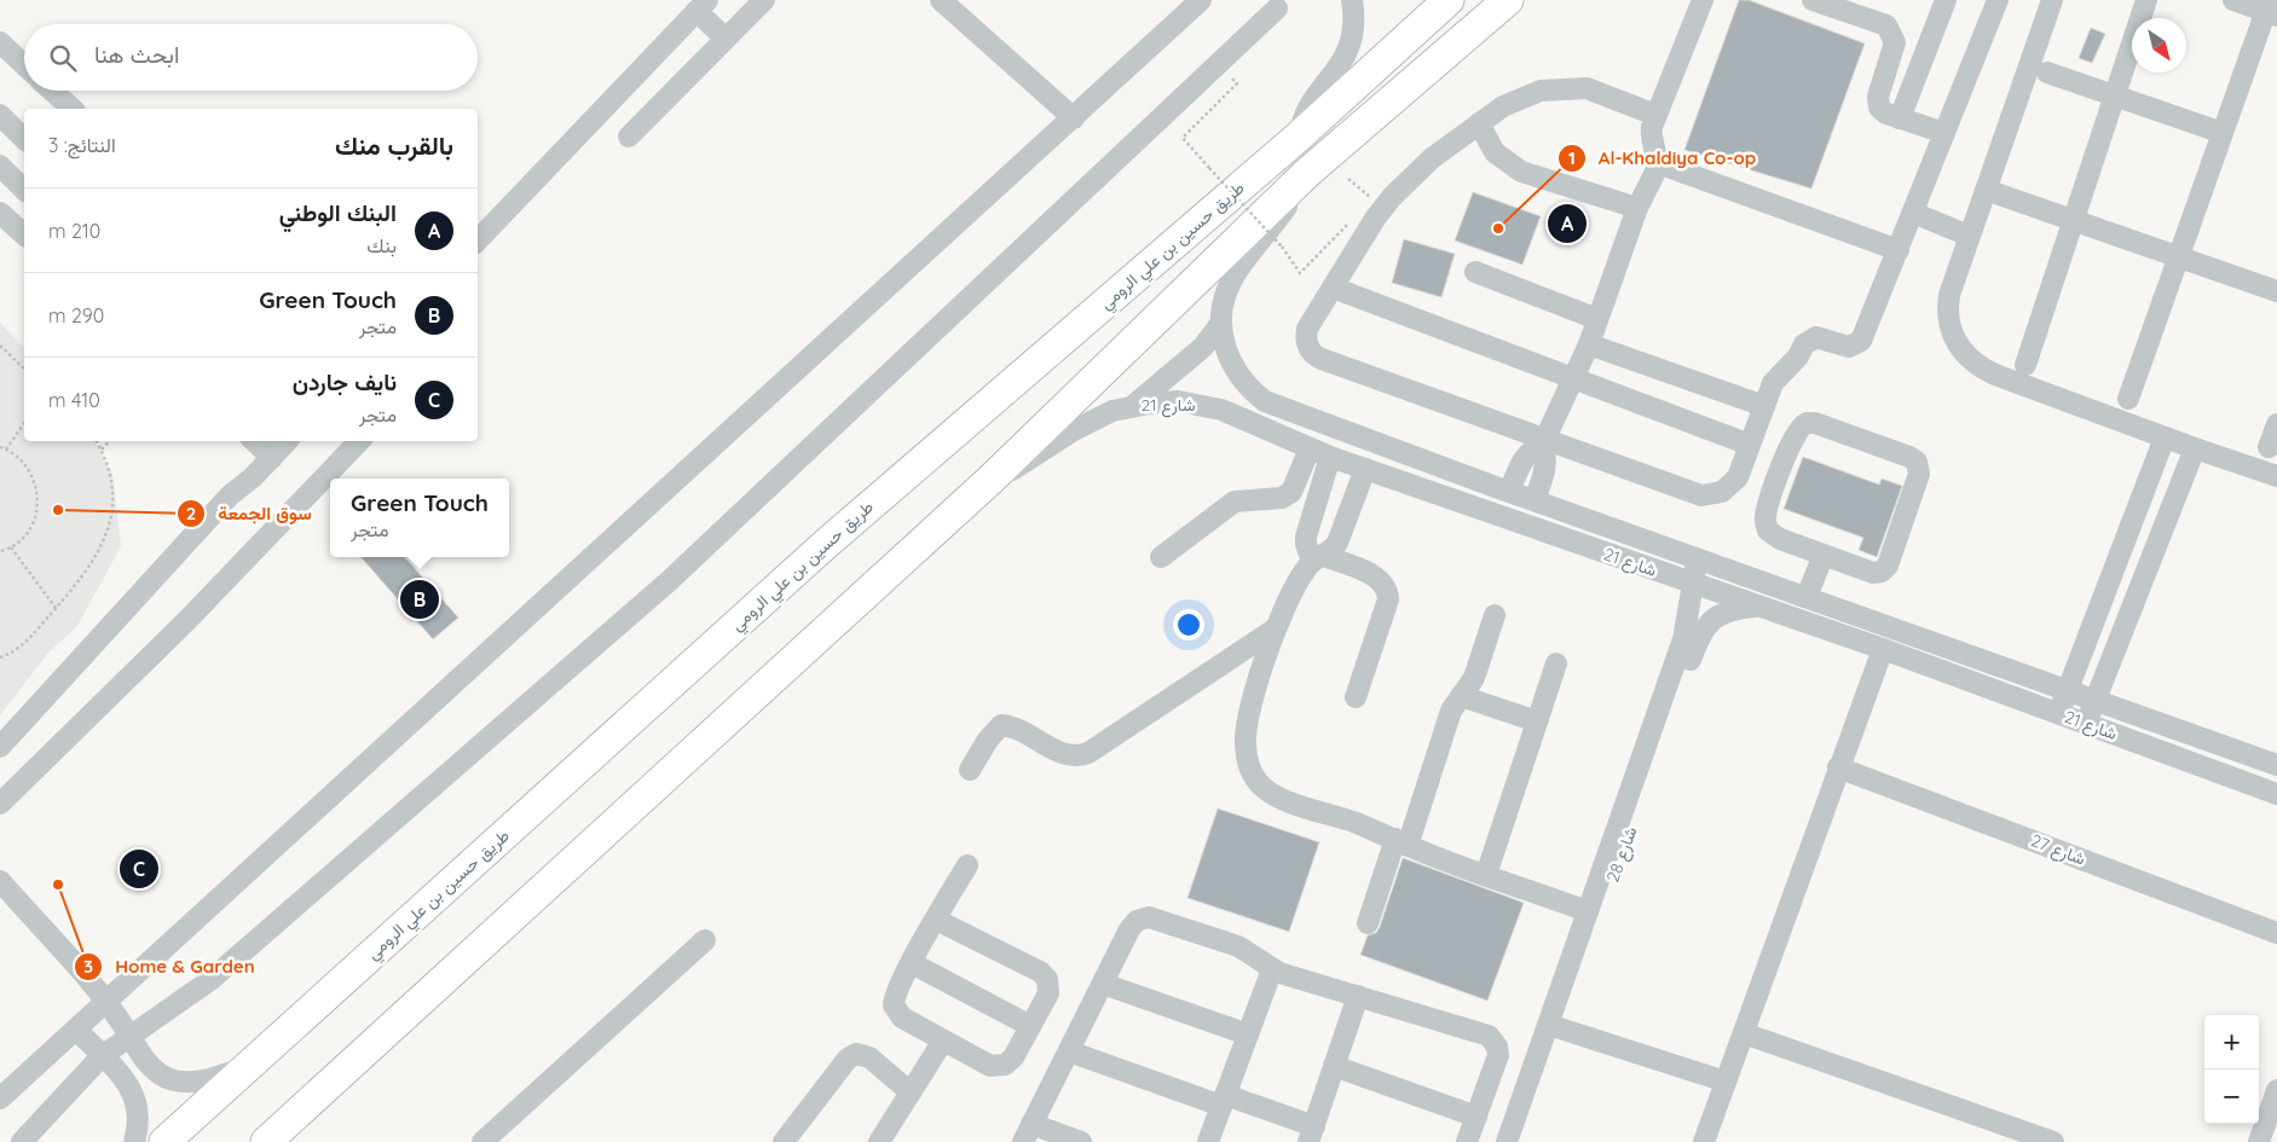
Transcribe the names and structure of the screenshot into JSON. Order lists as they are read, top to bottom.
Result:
{
  "streets": {
    "highway": ["طريق حسين بن علي الرومي"],
    "street": ["شارع 21", "شارع 27", "شارع 28"]
  },
  "crossings": [
    ["شارع 21", "شارع 28"]
  ],
  "places": ["Al-Khaldiya Co-op", "سوق الجمعة", "Home & Garden"],
  "north": "bottom right",
  "page": {
    "search": "ابحث هنا",
    "heading": ["بالقرب منك", "النتائج: 3"],
    "list": [
      {
        "mark": "A",
        "name": "البنك الوطني",
        "note": "بنك",
        "value": "210 m"
      },
      {
        "mark": "B",
        "name": "Green Touch",
        "note": "متجر",
        "value": "290 m"
      },
      {
        "mark": "C",
        "name": "نايف جاردن",
        "note": "متجر",
        "value": "410 m"
      }
    ],
    "pins": ["A", "B", "C"],
    "popup": ["Green Touch", "متجر"],
    "map_buttons": ["+", "−"]
  }
}
